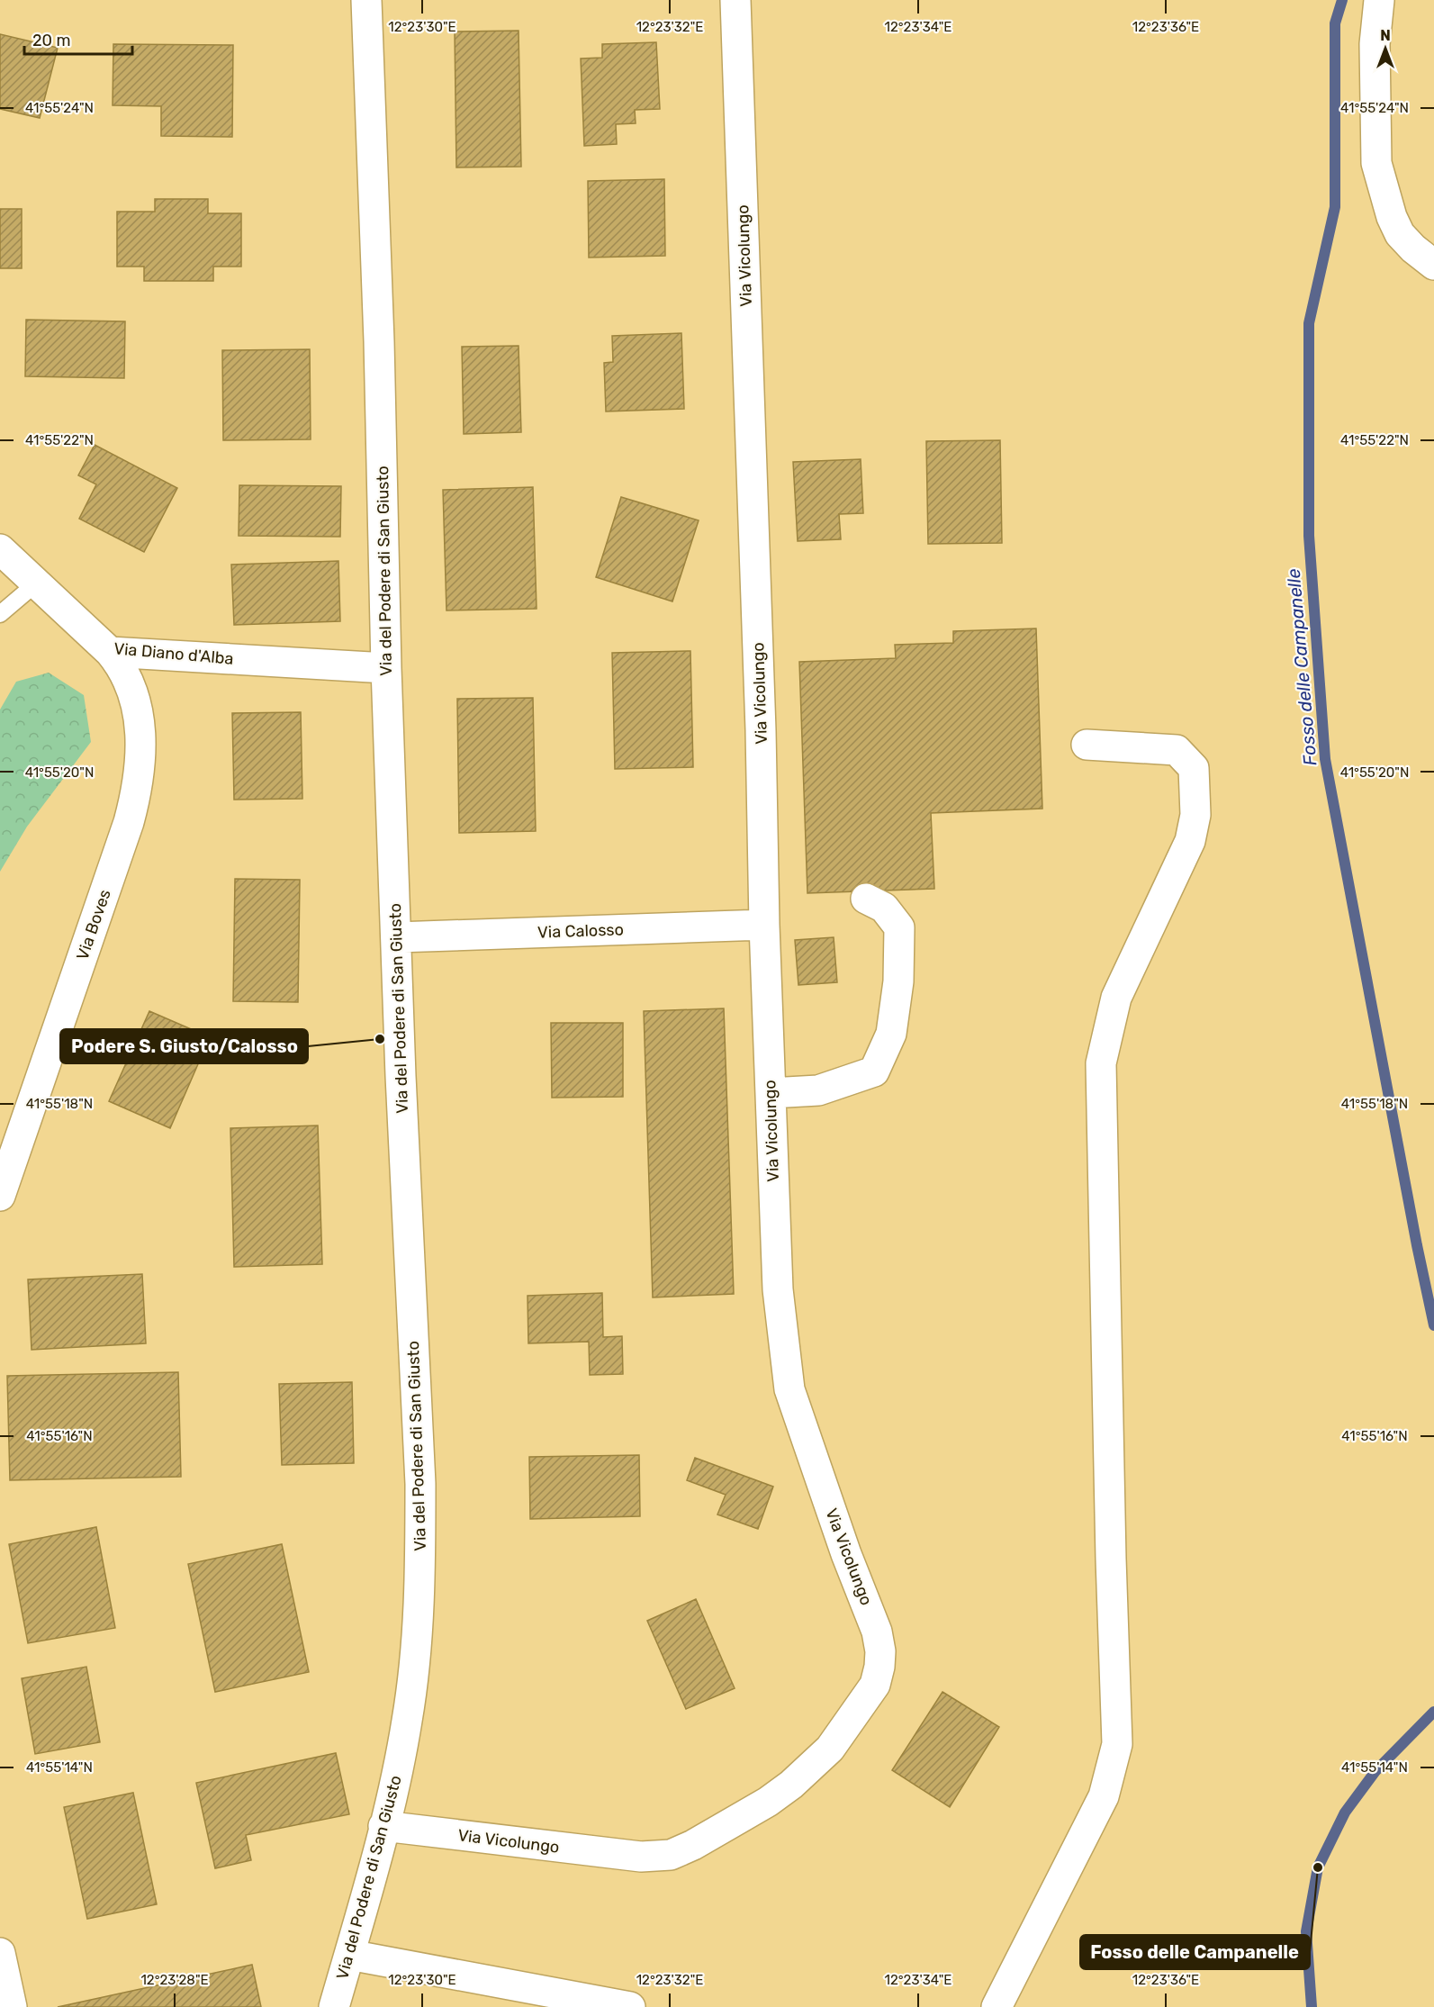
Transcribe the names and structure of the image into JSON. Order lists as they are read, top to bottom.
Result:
{
  "streets": {
    "street": [
      "Via Vicolungo",
      "Via del Podere di San Giusto",
      "Via Diano d'Alba",
      "Via Boves",
      "Via Calosso"
    ]
  },
  "crossings": [
    ["Via Vicolungo", "Via del Podere di San Giusto"],
    ["Via Vicolungo", "Via Calosso"],
    ["Via del Podere di San Giusto", "Via Diano d'Alba"],
    ["Via del Podere di San Giusto", "Via Calosso"],
    ["Via Diano d'Alba", "Via Boves"]
  ],
  "water": ["Fosso delle Campanelle"],
  "places": ["Podere S. Giusto/Calosso", "Fosso delle Campanelle"],
  "scale_bar": "20 m",
  "north": "top",
  "coordinates": [
    "12°23'30\"E",
    "12°23'32\"E",
    "12°23'34\"E",
    "12°23'36\"E",
    "41°55'24\"N",
    "41°55'22\"N",
    "41°55'20\"N",
    "41°55'18\"N",
    "41°55'16\"N",
    "41°55'14\"N",
    "12°23'28\"E"
  ]
}
